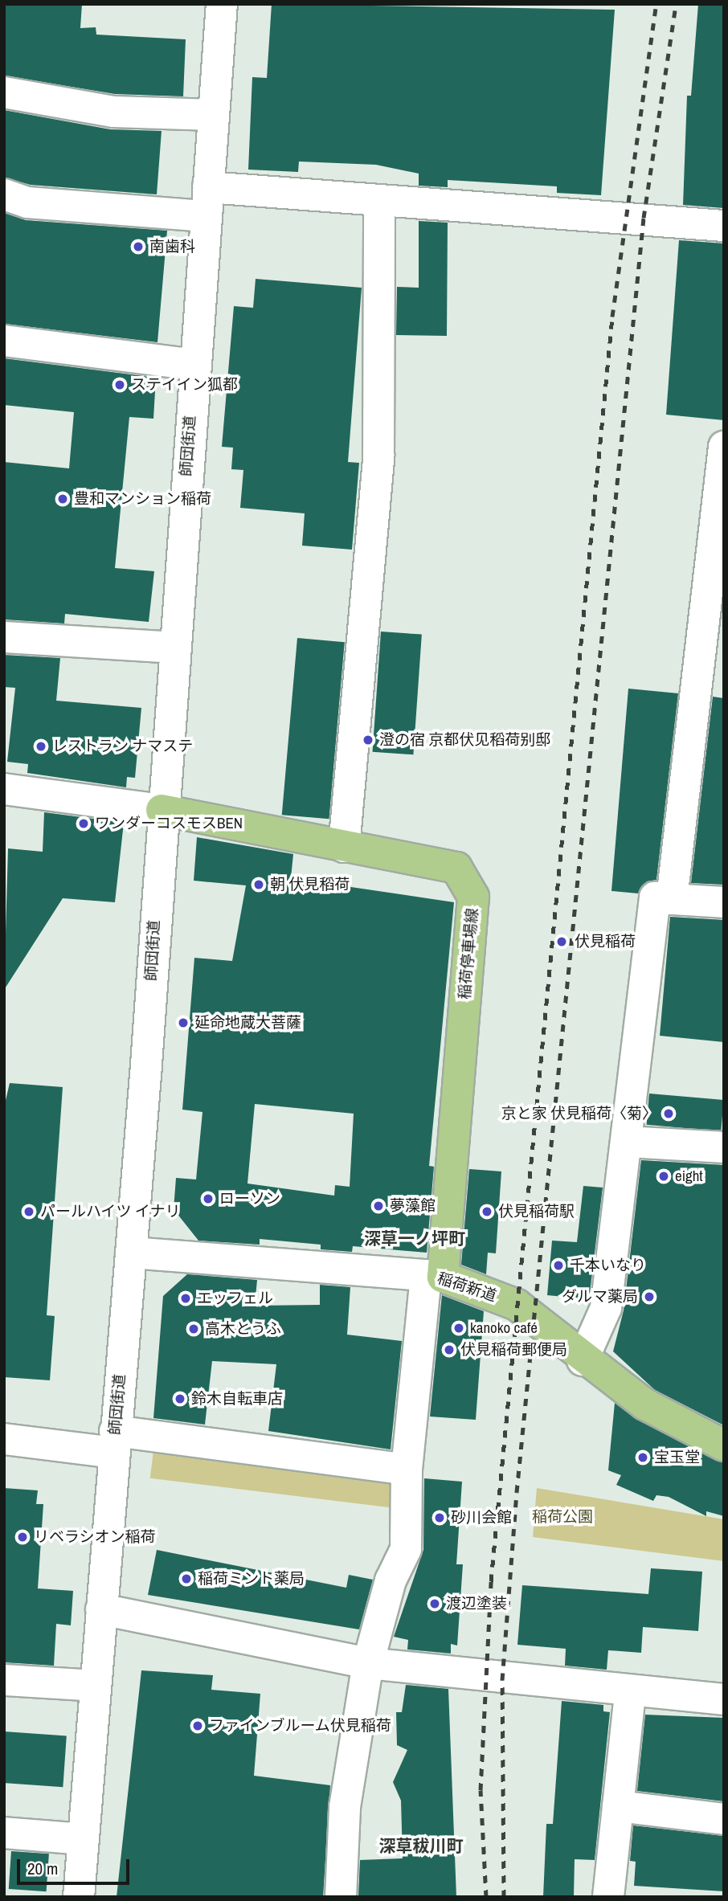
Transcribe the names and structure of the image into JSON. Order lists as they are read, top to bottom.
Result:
{
  "streets": {
    "main road": ["稲荷停車場線", "稲荷新道"],
    "street": ["師団街道"]
  },
  "crossings": [
    ["師団街道", "稲荷停車場線"],
    ["師団街道", "稲荷新道"],
    ["稲荷停車場線", "稲荷新道"]
  ],
  "districts": ["深草一ノ坪町", "深草秡川町"],
  "parks": ["稲荷公園"],
  "places": [
    "南歯科",
    "ステイイン狐都",
    "豊和マンション稲荷",
    "澄の宿 京都伏见稻荷别邸",
    "レストラン ナマステ",
    "ワンダーコスモスBEN",
    "朝 伏見稻荷",
    "伏見稲荷",
    "延命地蔵大菩薩",
    "京と家 伏見稲荷〈菊〉",
    "eight",
    "ローソン",
    "夢藻館",
    "パールハイツ イナリ",
    "伏見稲荷駅",
    "千本いなり",
    "ダルマ薬局",
    "エッフェル",
    "kanoko café",
    "高木とうふ",
    "伏見稲荷郵便局",
    "鈴木自転車店",
    "宝玉堂",
    "砂川会館",
    "リベラシオン稲荷",
    "稲荷ミント薬局",
    "渡辺塗装",
    "ファインブルーム伏見稲荷"
  ],
  "scale_bar": "20 m"
}
